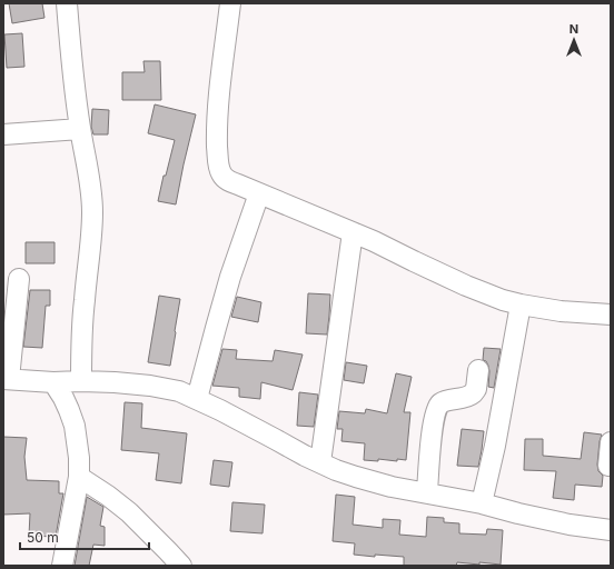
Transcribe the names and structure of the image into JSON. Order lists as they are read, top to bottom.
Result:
{
  "scale_bar": "50 m",
  "north": "top"
}
